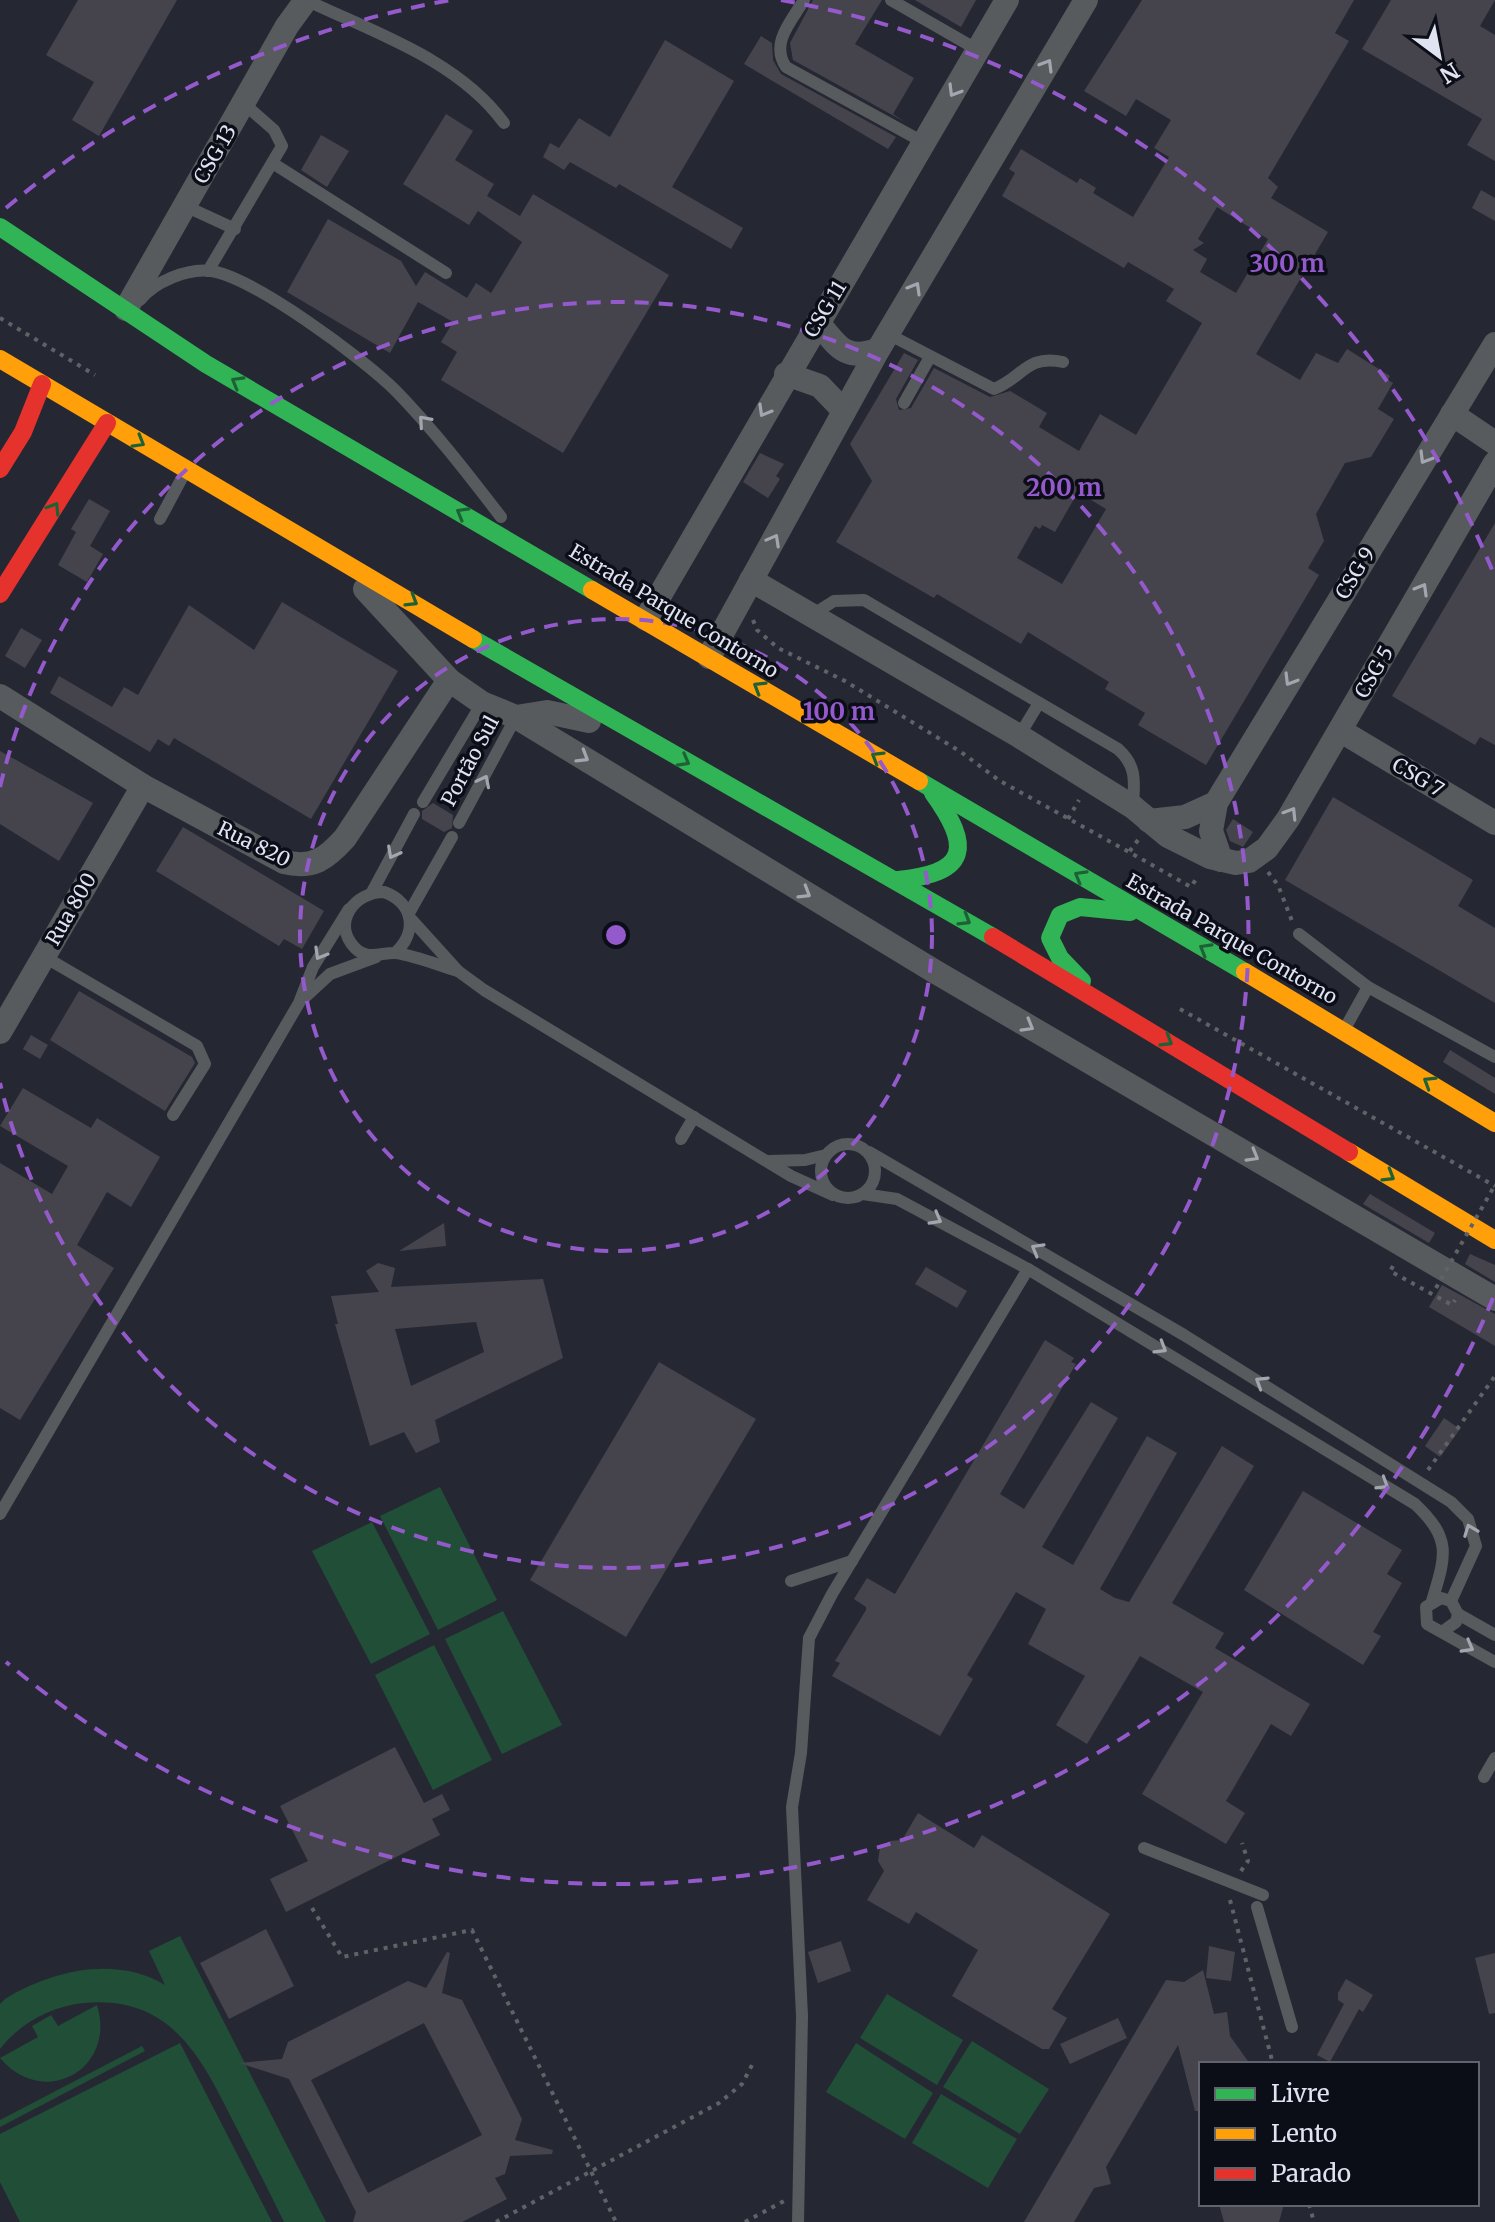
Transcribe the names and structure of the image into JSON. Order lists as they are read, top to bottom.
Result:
{
  "streets": {
    "main road": ["Estrada Parque Contorno"],
    "street": [
      "CSG 13",
      "CSG 11",
      "CSG 9",
      "CSG 5",
      "CSG 7",
      "Rua 820",
      "Rua 800"
    ],
    "lane": ["Portão Sul"]
  },
  "crossings": [
    ["CSG 13", "Estrada Parque Contorno"],
    ["CSG 11", "Estrada Parque Contorno"],
    ["CSG 9", "CSG 5"],
    ["CSG 5", "CSG 7"],
    ["Rua 820", "Rua 800"]
  ],
  "one_way": ["CSG 9", "CSG 5"],
  "legend": ["Livre", "Lento", "Parado"],
  "north": "bottom right",
  "rings": ["300 m", "200 m", "100 m"]
}
